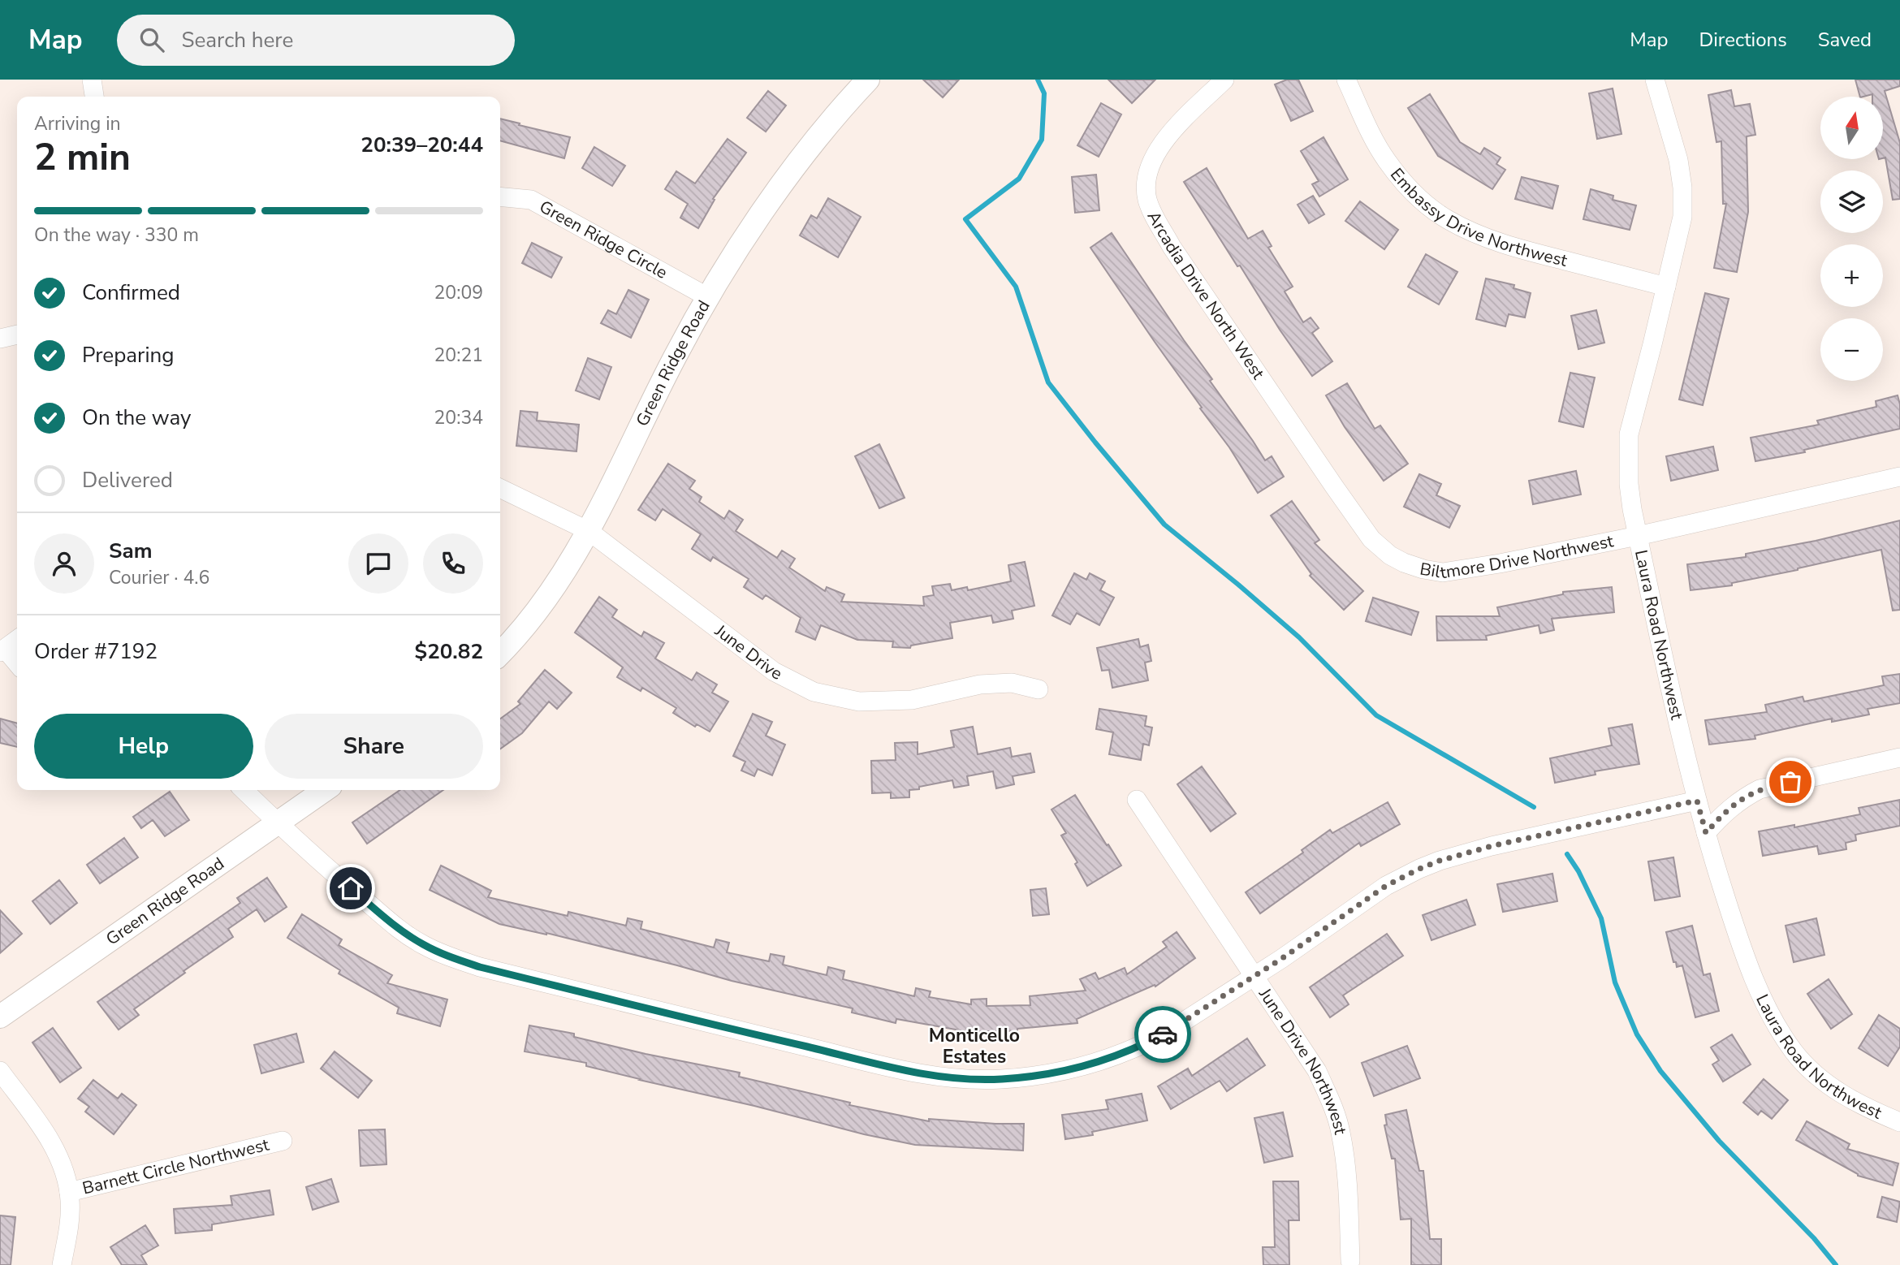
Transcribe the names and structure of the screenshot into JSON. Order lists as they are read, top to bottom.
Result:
{
  "streets": {
    "street": [
      "Embassy Drive Northwest",
      "Green Ridge Circle",
      "Arcadia Drive North West",
      "Green Ridge Road",
      "Biltmore Drive Northwest",
      "Laura Road Northwest",
      "June Drive",
      "June Drive Northwest",
      "Barnett Circle Northwest"
    ]
  },
  "crossings": [
    ["Embassy Drive Northwest", "Laura Road Northwest"],
    ["Green Ridge Circle", "Green Ridge Road"],
    ["Arcadia Drive North West", "Biltmore Drive Northwest"],
    ["Green Ridge Road", "June Drive"],
    ["Biltmore Drive Northwest", "Laura Road Northwest"]
  ],
  "districts": ["Monticello Estates"],
  "north": "top",
  "page": {
    "header": "Map",
    "search": "Search here",
    "nav": ["Map", "Directions", "Saved"],
    "map_buttons": ["+", "−"],
    "heading": ["2 min", "Arriving in", "20:39–20:44"],
    "panel": [
      "Sam",
      "Courier · 4.6",
      "Order #7192",
      "$20.82"
    ],
    "bar": "On the way · 330 m",
    "list": [
      ["Confirmed", "20:09"],
      ["Preparing", "20:21"],
      ["On the way", "20:34"],
      "Delivered"
    ],
    "buttons": ["Help", "Share"]
  }
}
